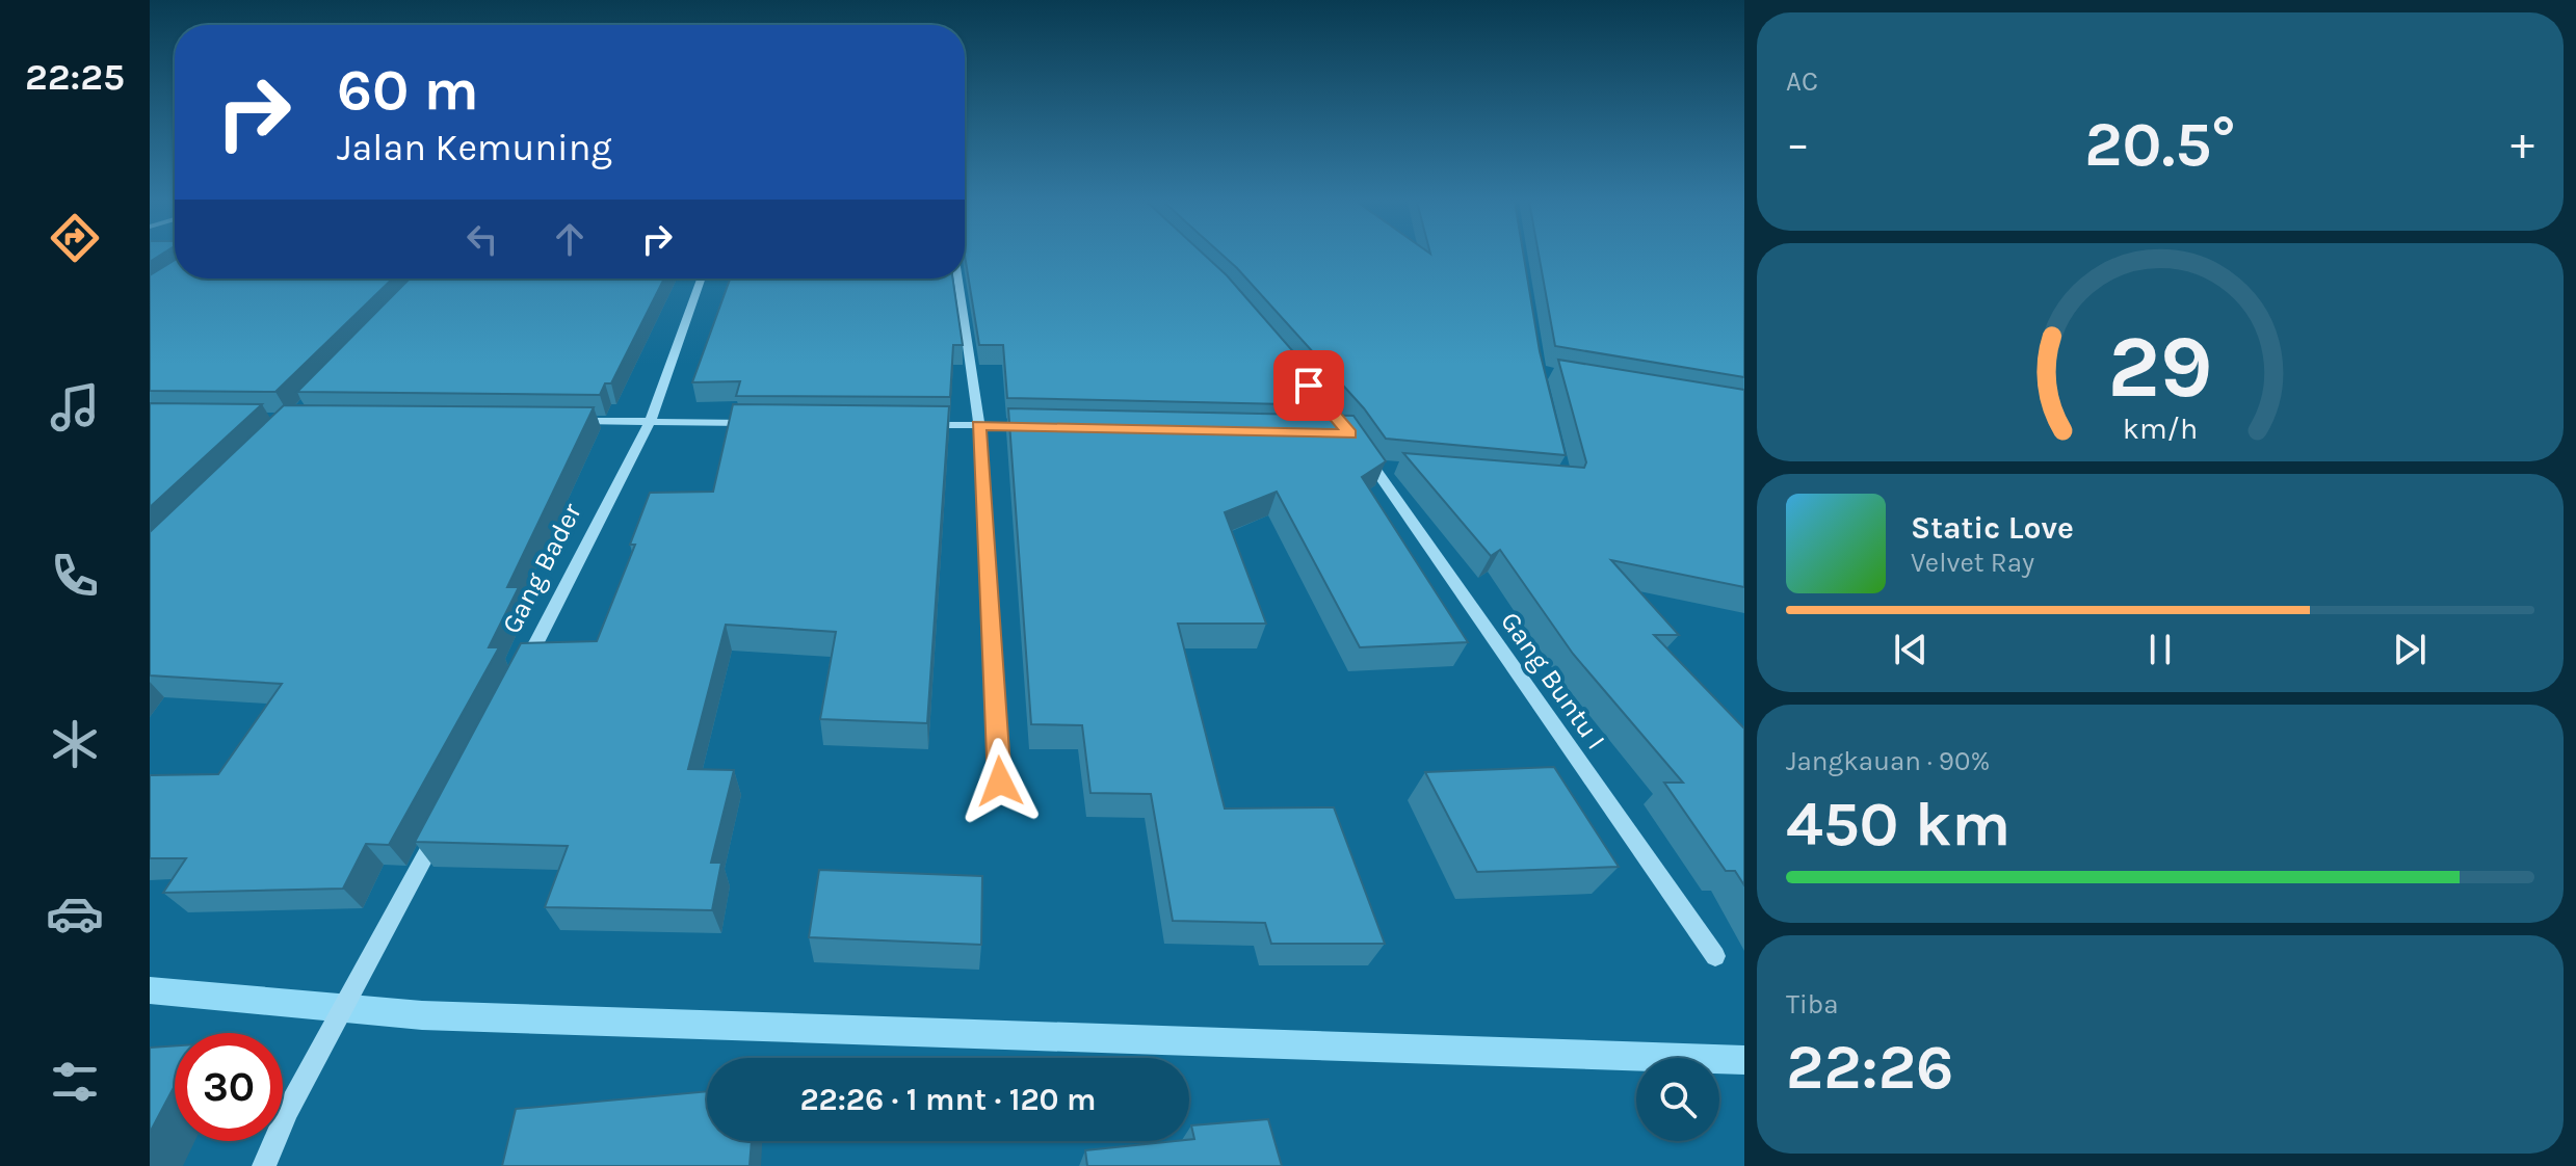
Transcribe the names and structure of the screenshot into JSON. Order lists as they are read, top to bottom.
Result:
{
  "streets": {
    "street": ["Gang Bader", "Gang Buntu I"]
  },
  "page": {
    "tabs": "22:25",
    "tile": [
      "AC",
      ["Jangkauan · 90%", "450 km"],
      ["Tiba", "22:26"]
    ],
    "turn": ["60 m", "Jalan Kemuning"],
    "heat": ["−", "20.5°", "+"],
    "song": ["Static Love", "Velvet Ray"],
    "limit": "30",
    "trip": "22:26 · 1 mnt · 120 m",
    "gauge": ["29", "km/h"]
  }
}
